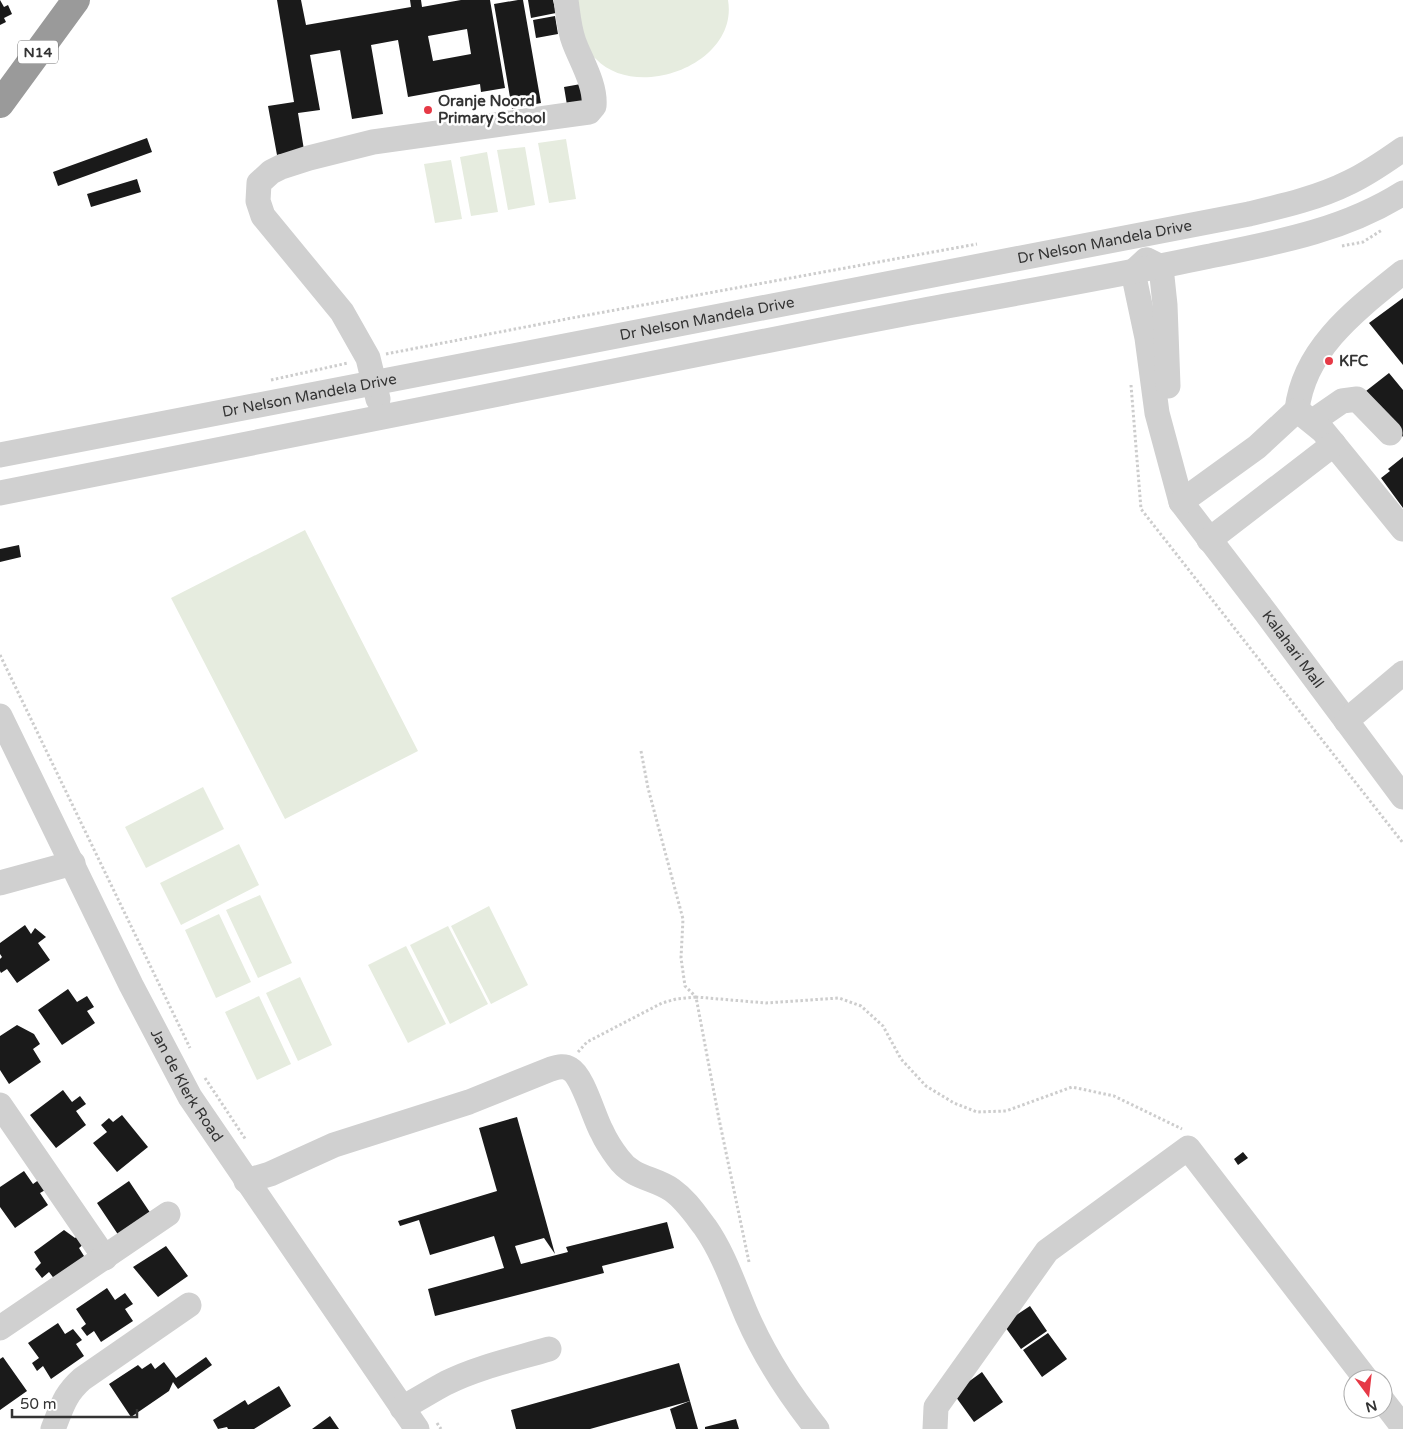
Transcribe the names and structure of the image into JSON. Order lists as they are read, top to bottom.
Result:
{
  "streets": {
    "highway": ["N14"],
    "street": ["Dr Nelson Mandela Drive", "Kalahari Mall", "Jan de Klerk Road"]
  },
  "places": ["Oranje Noord Primary School", "KFC"],
  "scale_bar": "50 m",
  "north": "bottom"
}
